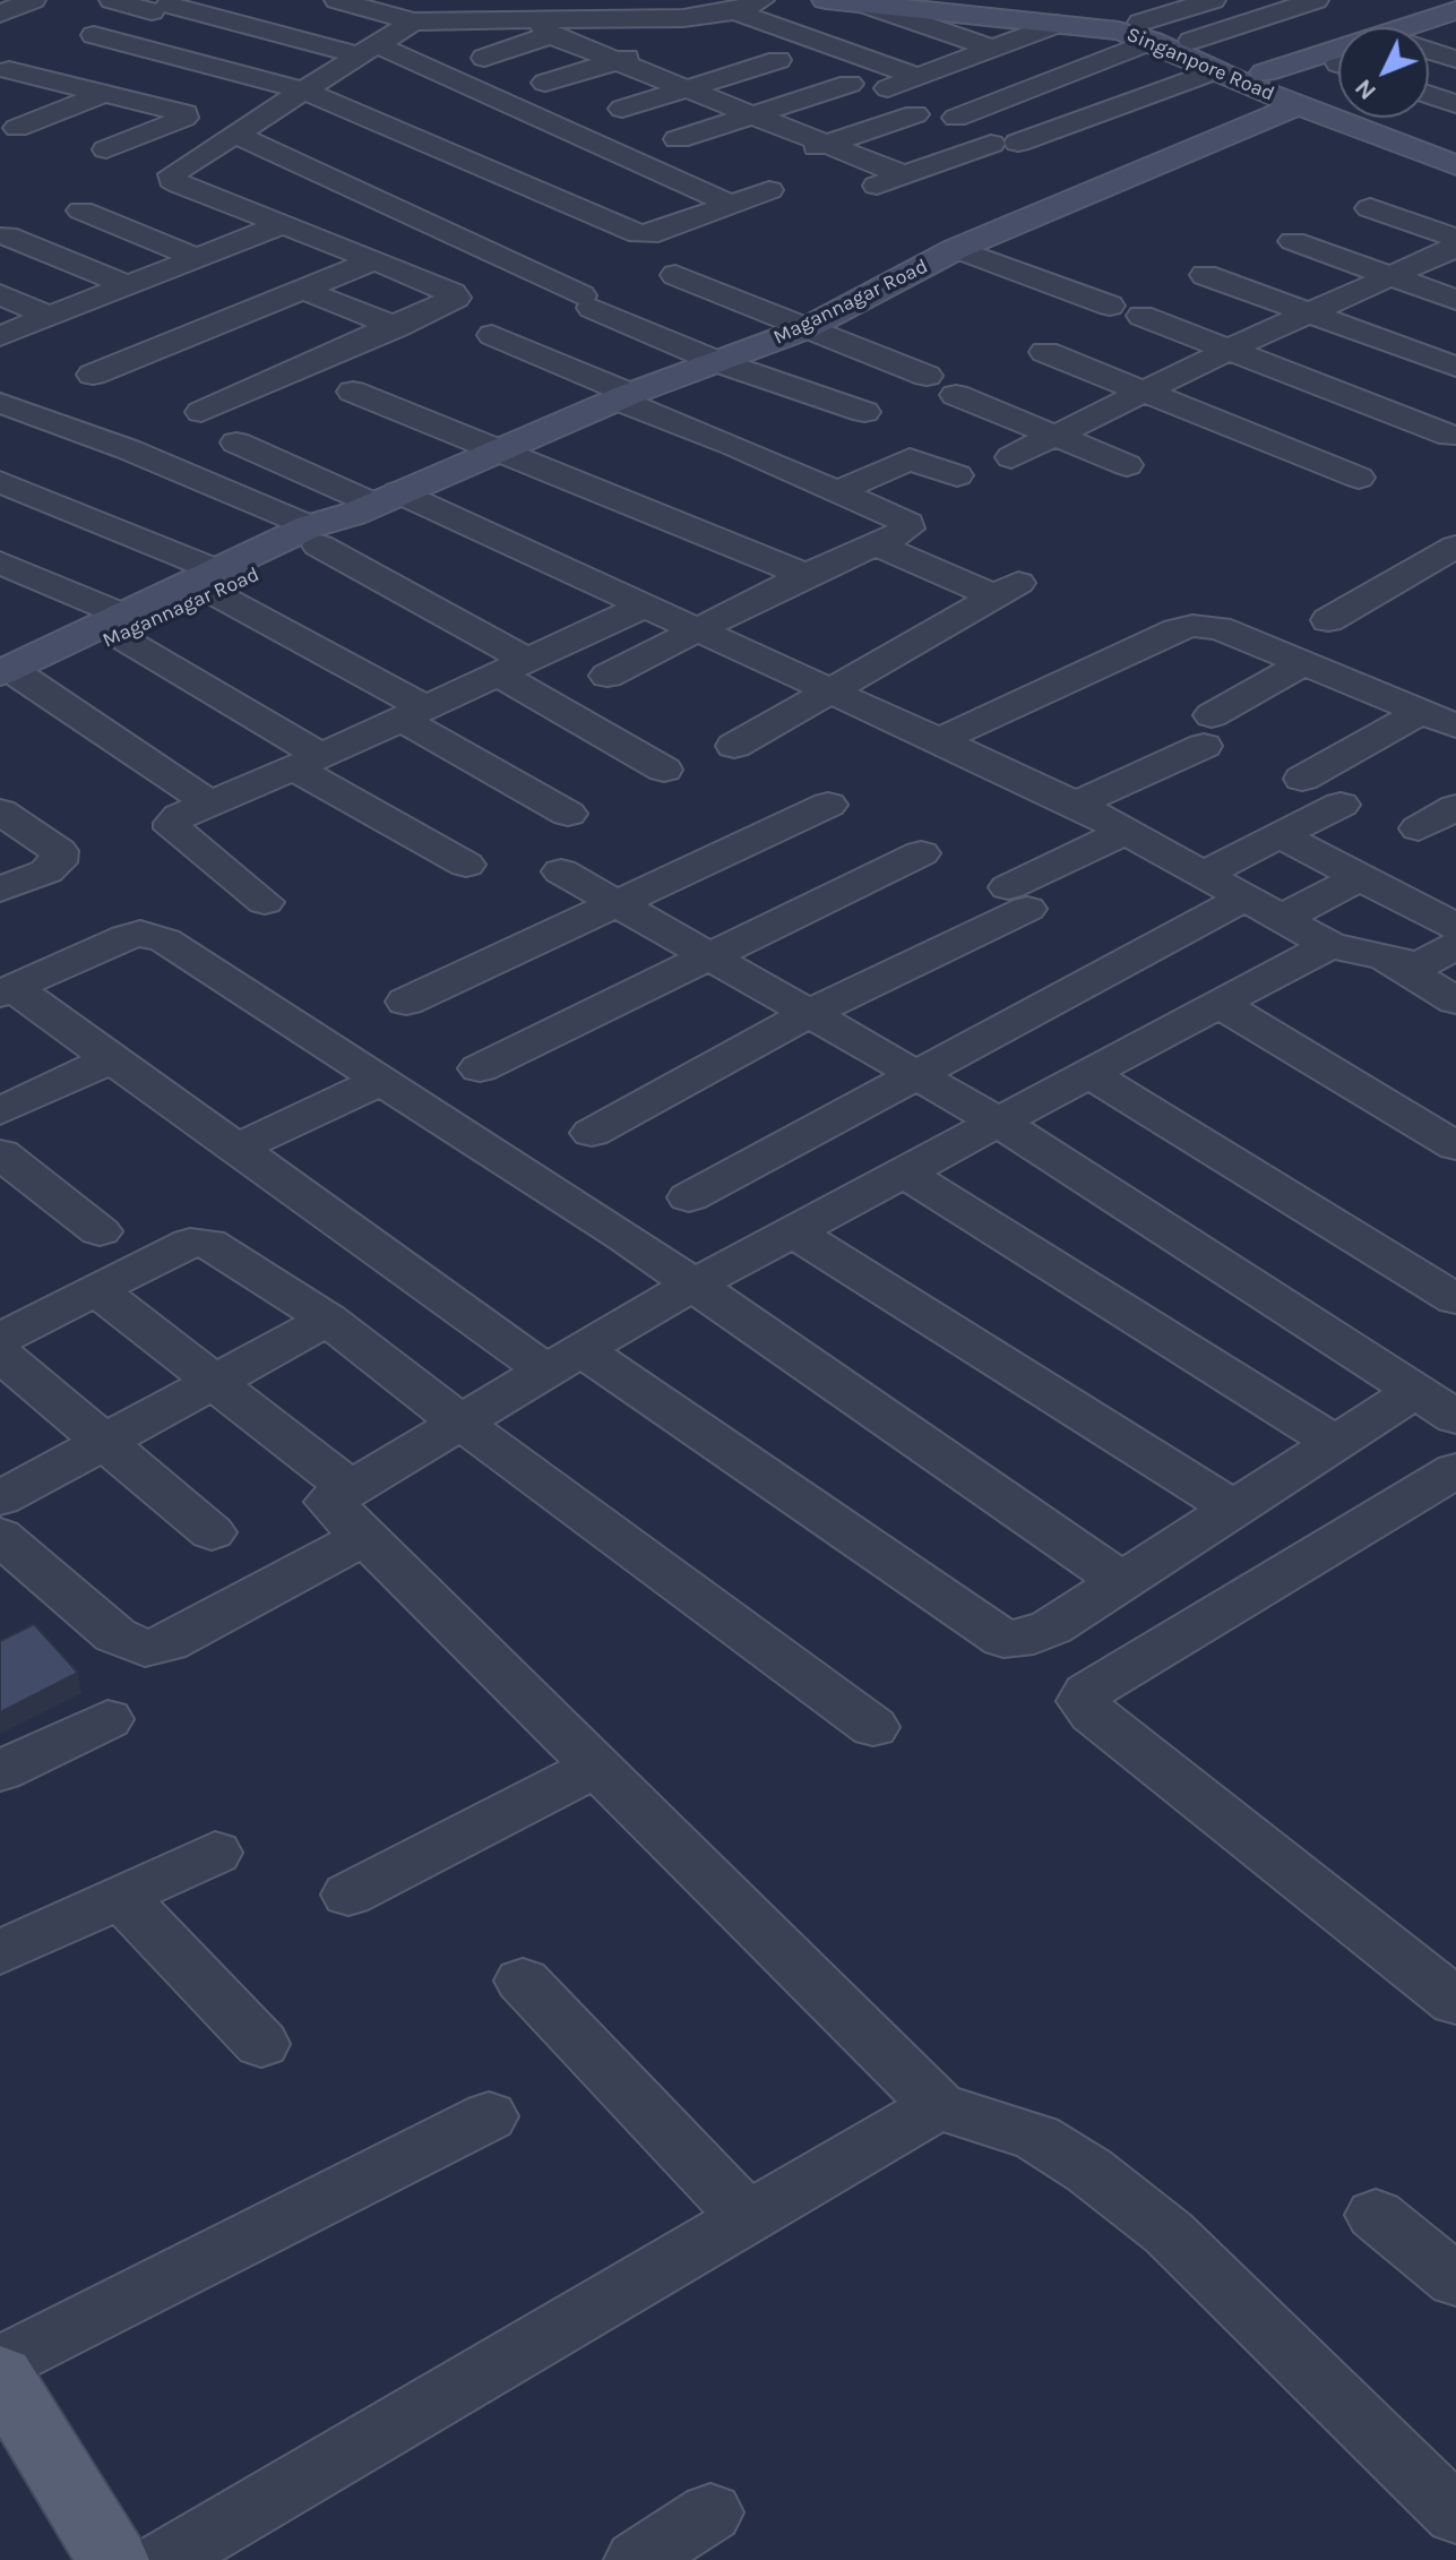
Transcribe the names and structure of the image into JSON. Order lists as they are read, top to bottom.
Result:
{
  "streets": {
    "street": ["Singanpore Road", "Magannagar Road"]
  },
  "crossings": [
    ["Singanpore Road", "Magannagar Road"]
  ],
  "north": "bottom left"
}
